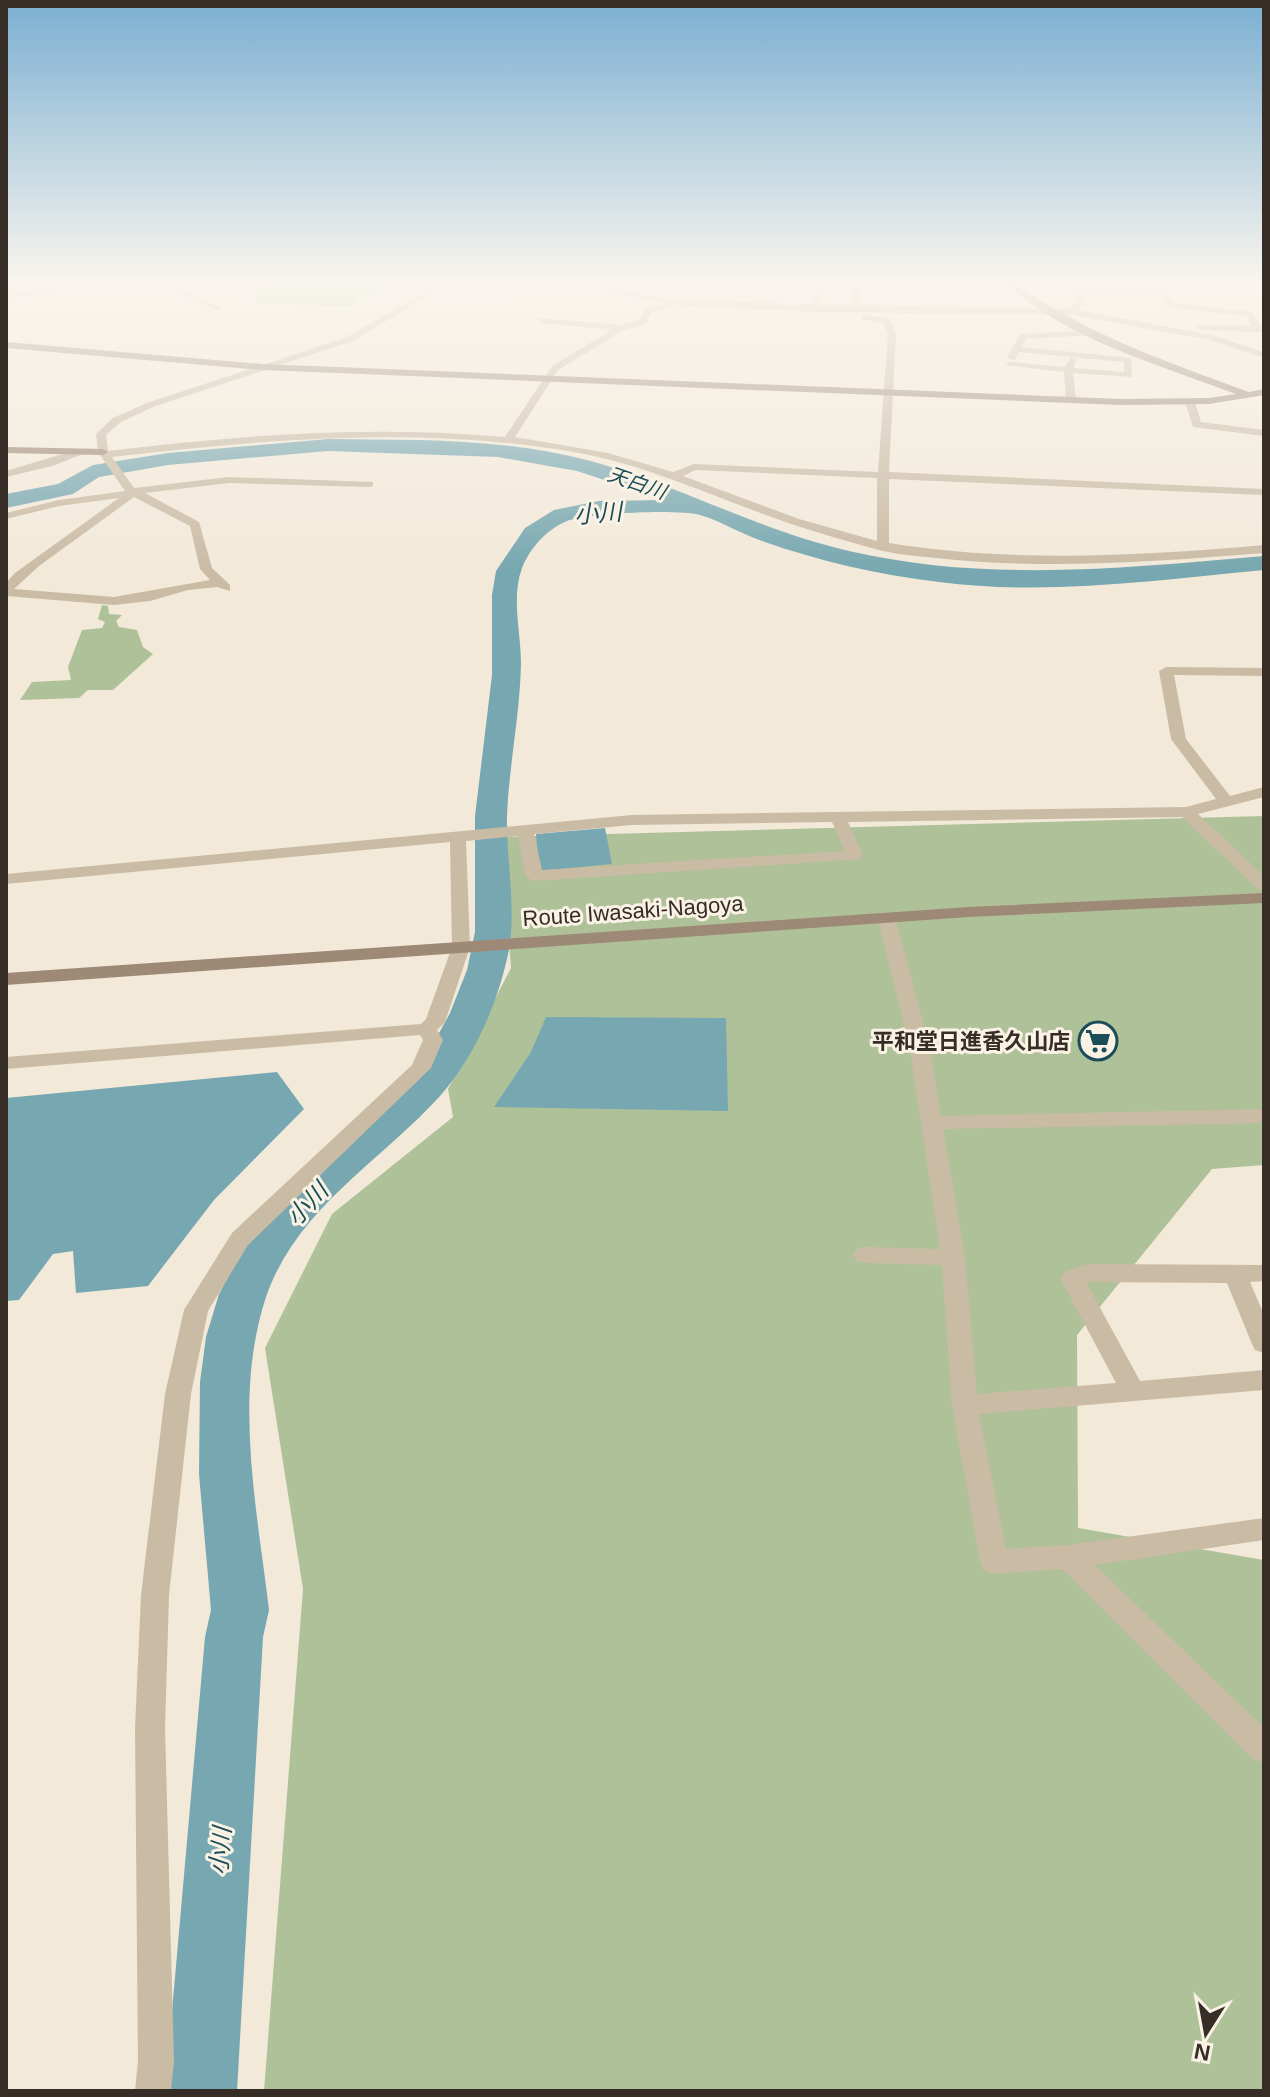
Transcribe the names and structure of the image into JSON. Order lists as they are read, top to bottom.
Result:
{
  "streets": {
    "street": ["Route Iwasaki-Nagoya"]
  },
  "water": ["天白川", "小川"],
  "places": {
    "supermarket": ["平和堂日進香久山店"]
  },
  "north": "bottom"
}
